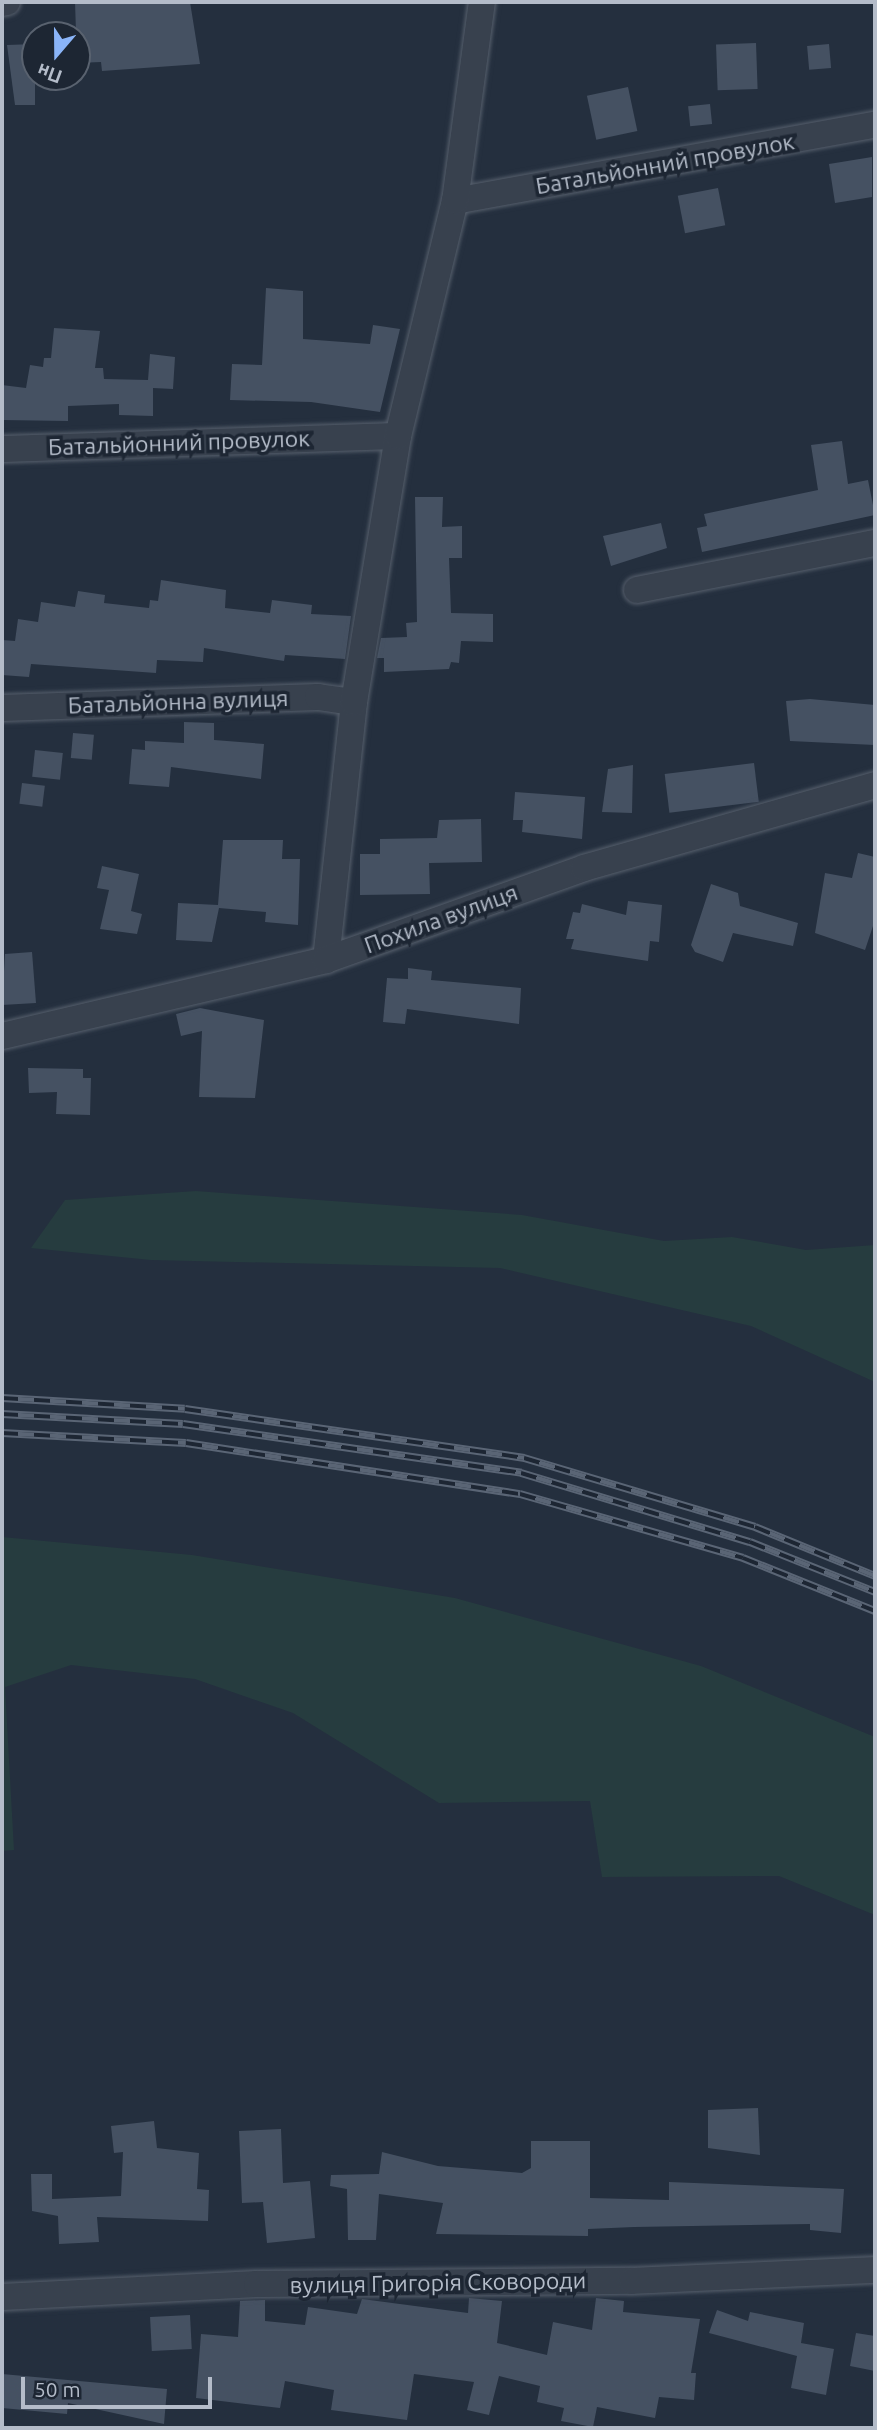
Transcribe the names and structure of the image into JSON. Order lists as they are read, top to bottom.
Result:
{
  "streets": {
    "street": [
      "Батальйонний провулок",
      "Батальйонна вулиця",
      "Похила вулиця",
      "вулиця Григорія Сковороди"
    ]
  },
  "scale_bar": "50 m",
  "north": "bottom"
}
